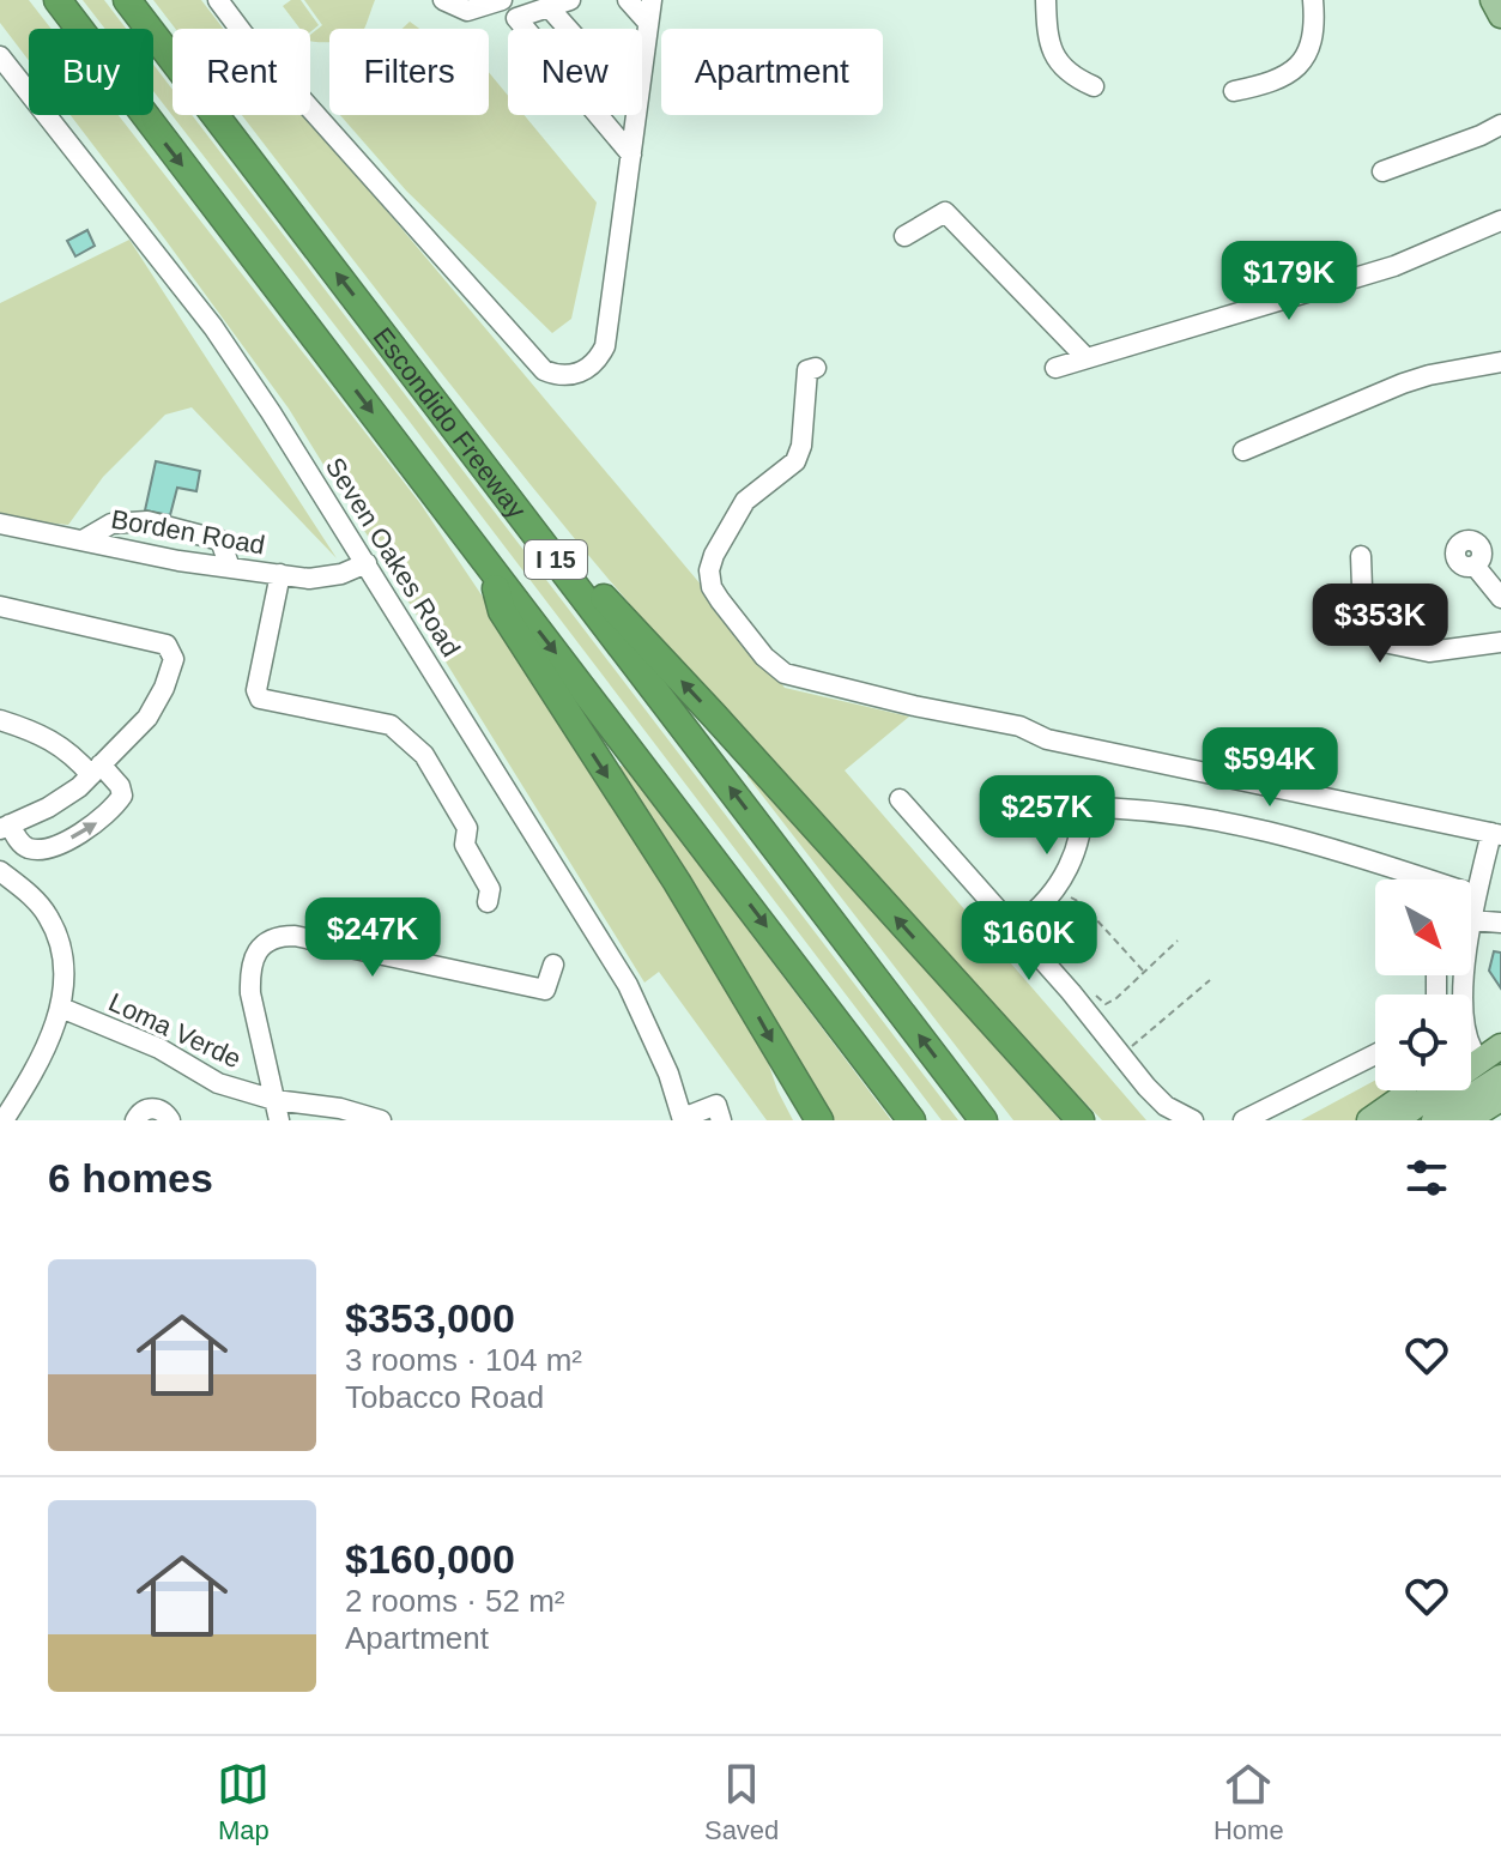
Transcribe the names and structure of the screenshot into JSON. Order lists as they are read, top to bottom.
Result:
{
  "streets": {
    "highway": ["Escondido Freeway", "I 15"],
    "street": ["Borden Road", "Seven Oakes Road", "Loma Verde"]
  },
  "crossings": [
    ["Borden Road", "Seven Oakes Road"]
  ],
  "north": "bottom right",
  "page": {
    "chip": [
      "Buy",
      "Rent",
      "Filters",
      "New",
      "Apartment"
    ],
    "price": [
      "$179K",
      "$353K",
      "$594K",
      "$257K",
      "$247K",
      "$160K"
    ],
    "heading": "6 homes",
    "list": [
      {
        "name": "$353,000",
        "note": "3 rooms · 104 m² · Tobacco Road"
      },
      {
        "name": "$160,000",
        "note": "2 rooms · 52 m² · Apartment"
      }
    ],
    "tabs": ["Map", "Saved", "Home"]
  }
}
